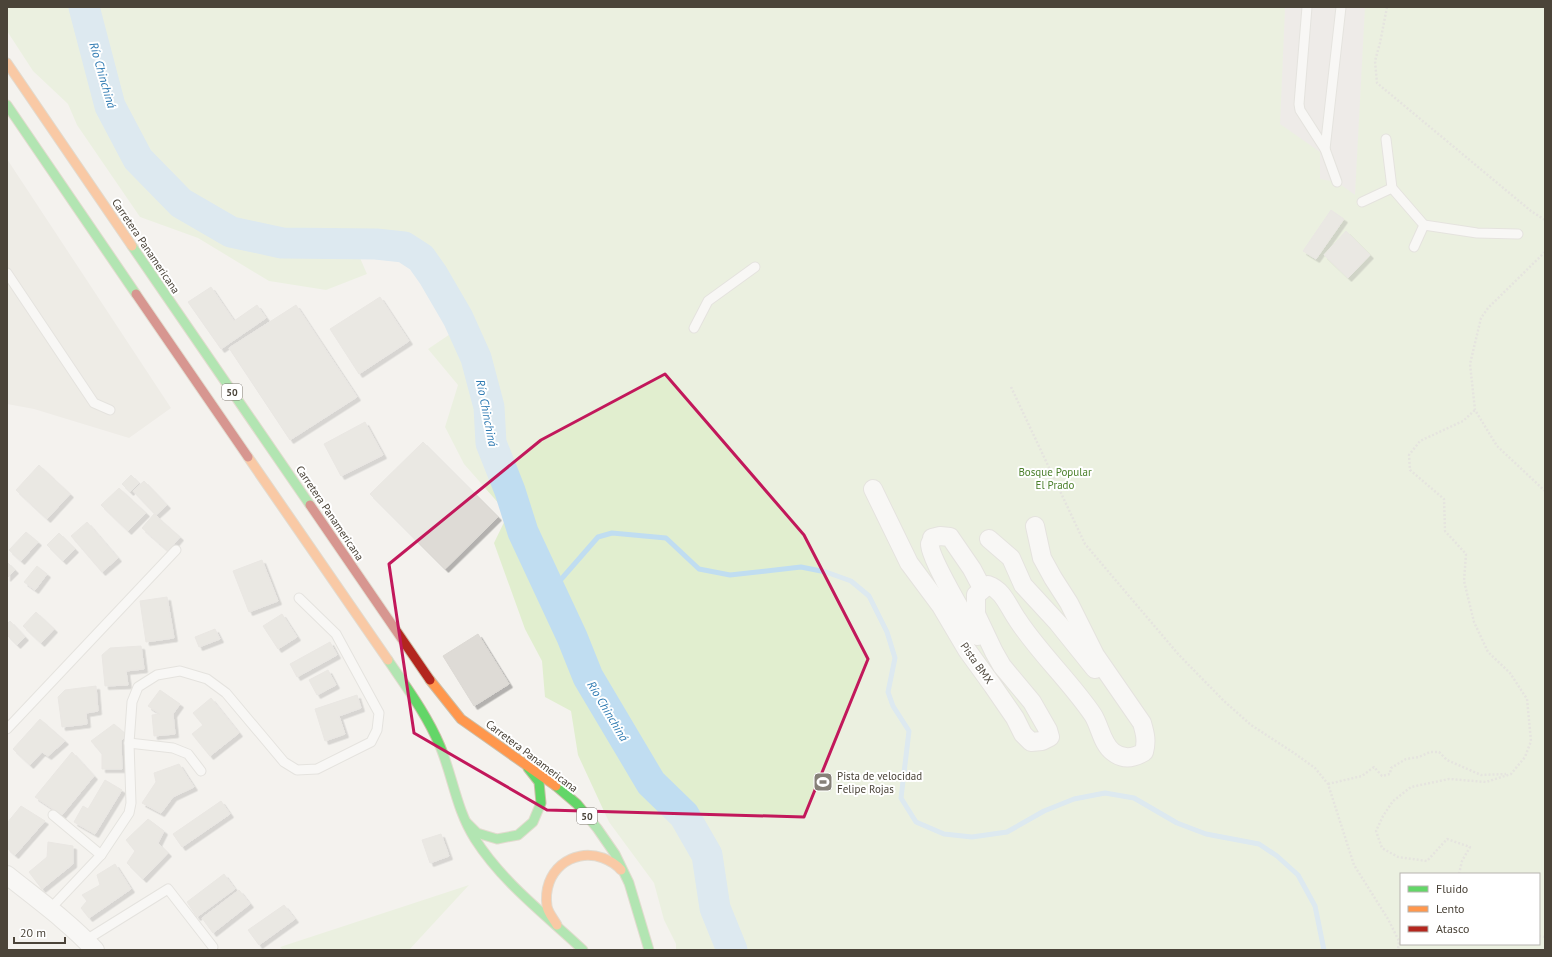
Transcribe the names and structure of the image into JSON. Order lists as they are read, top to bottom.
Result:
{
  "streets": {
    "highway": ["Carretera Panamericana", "50"],
    "street": ["Pista BMX"]
  },
  "water": ["Río Chinchiná"],
  "parks": ["Bosque Popular El Prado"],
  "places": {
    "sports": ["Pista de velocidad Felipe Rojas"]
  },
  "legend": ["Fluido", "Lento", "Atasco"],
  "scale_bar": "20 m"
}
